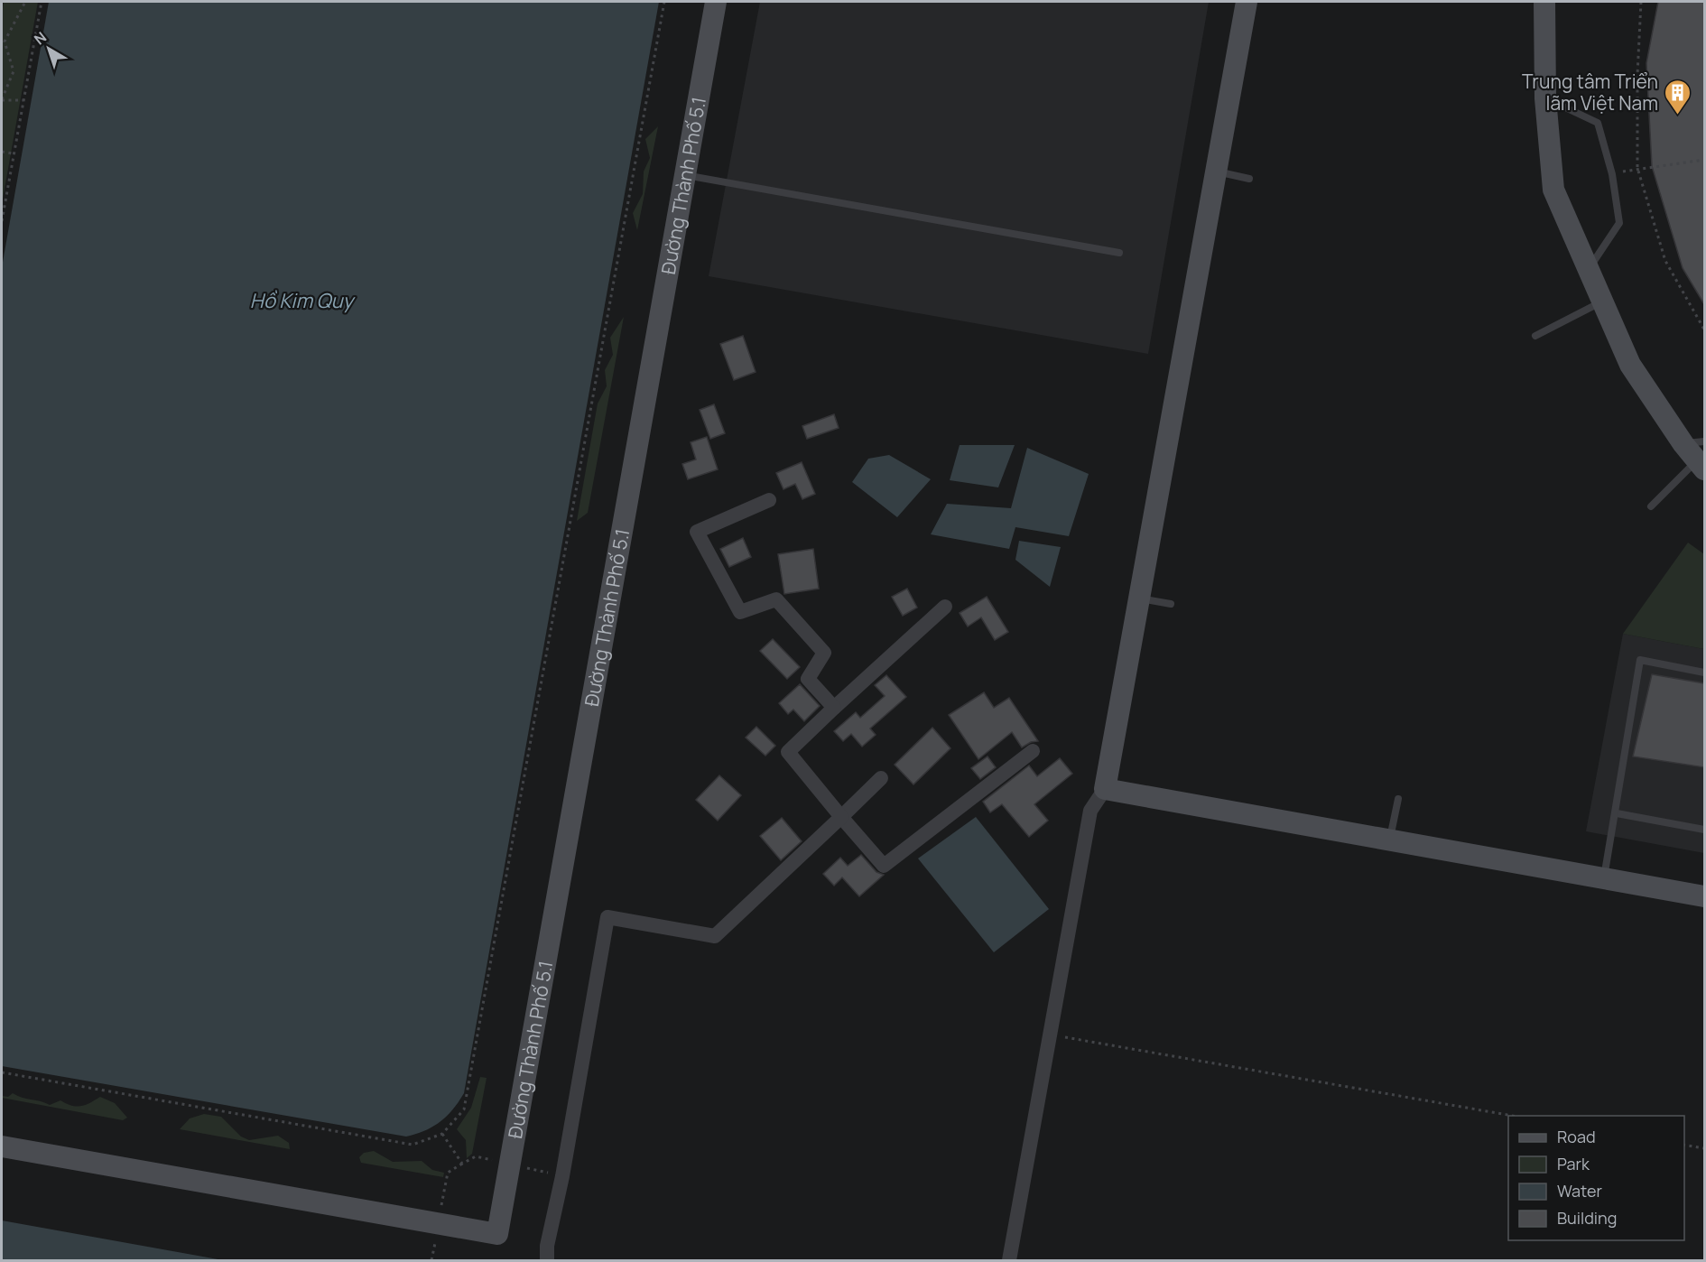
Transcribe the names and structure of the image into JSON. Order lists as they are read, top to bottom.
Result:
{
  "streets": {
    "street": ["Đường Thành Phố 5.1"]
  },
  "water": ["Hồ Kim Quy"],
  "places": {
    "building": ["Trung tâm Triển lãm Việt Nam"]
  },
  "legend": [
    "Road",
    "Park",
    "Water",
    "Building"
  ],
  "north": "top left"
}
